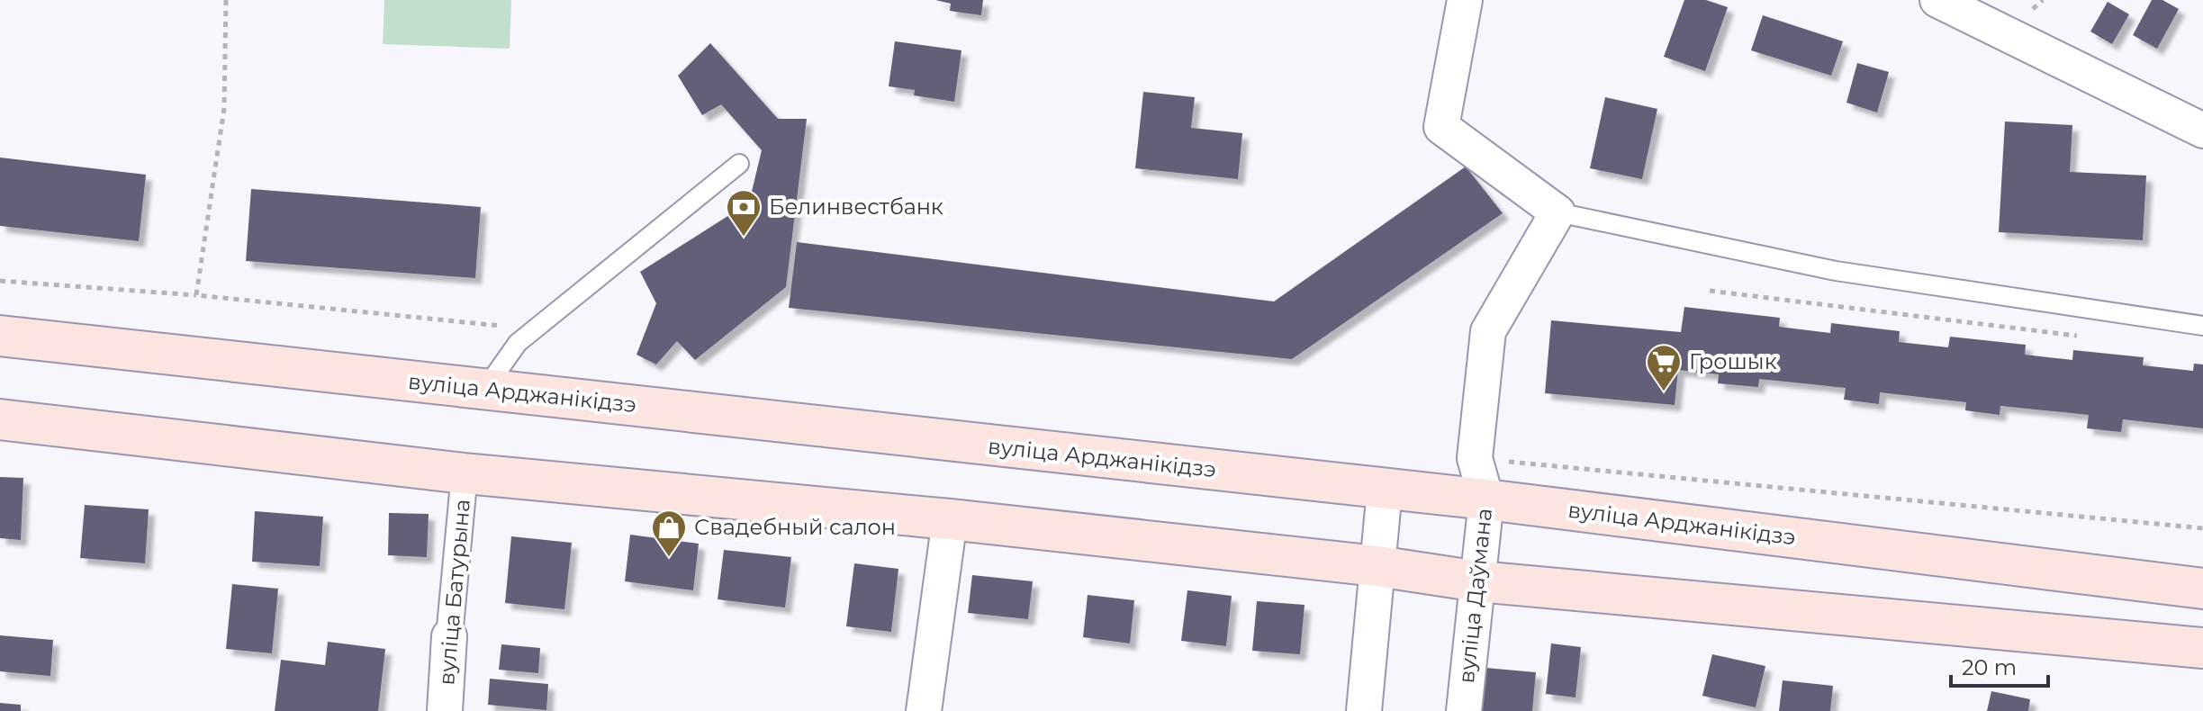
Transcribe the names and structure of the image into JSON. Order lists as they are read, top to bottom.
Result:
{
  "streets": {
    "main road": ["вуліца Арджанікідзэ"],
    "street": ["вуліца Батурына", "вуліца Даўмана"]
  },
  "crossings": [
    ["вуліца Арджанікідзэ", "вуліца Даўмана"]
  ],
  "places": {
    "bank": ["Белинвестбанк"],
    "supermarket": ["Грошык"],
    "shop": ["Свадебный салон"]
  },
  "scale_bar": "20 m"
}
